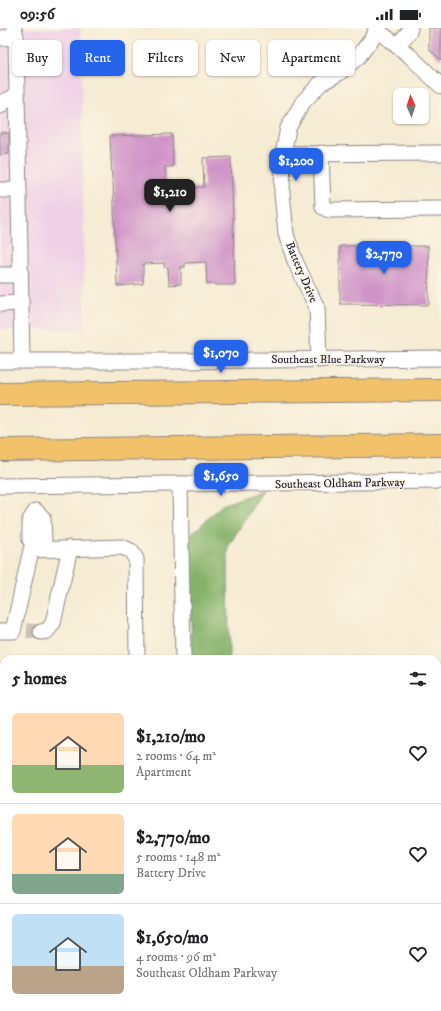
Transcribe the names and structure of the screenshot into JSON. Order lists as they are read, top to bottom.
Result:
{
  "streets": {
    "street": ["Battery Drive", "Southeast Blue Parkway", "Southeast Oldham Parkway"]
  },
  "crossings": [
    ["Battery Drive", "Southeast Blue Parkway"]
  ],
  "north": "top",
  "page": {
    "status": "09:56",
    "chip": [
      "Buy",
      "Rent",
      "Filters",
      "New",
      "Apartment"
    ],
    "price": [
      "$1,200",
      "$1,210",
      "$2,770",
      "$1,070",
      "$1,650"
    ],
    "heading": "5 homes",
    "list": [
      {
        "name": "$1,210/mo",
        "note": "2 rooms · 64 m² · Apartment"
      },
      {
        "name": "$2,770/mo",
        "note": "5 rooms · 148 m² · Battery Drive"
      },
      {
        "name": "$1,650/mo",
        "note": "4 rooms · 96 m² · Southeast Oldham Parkway"
      }
    ]
  }
}
